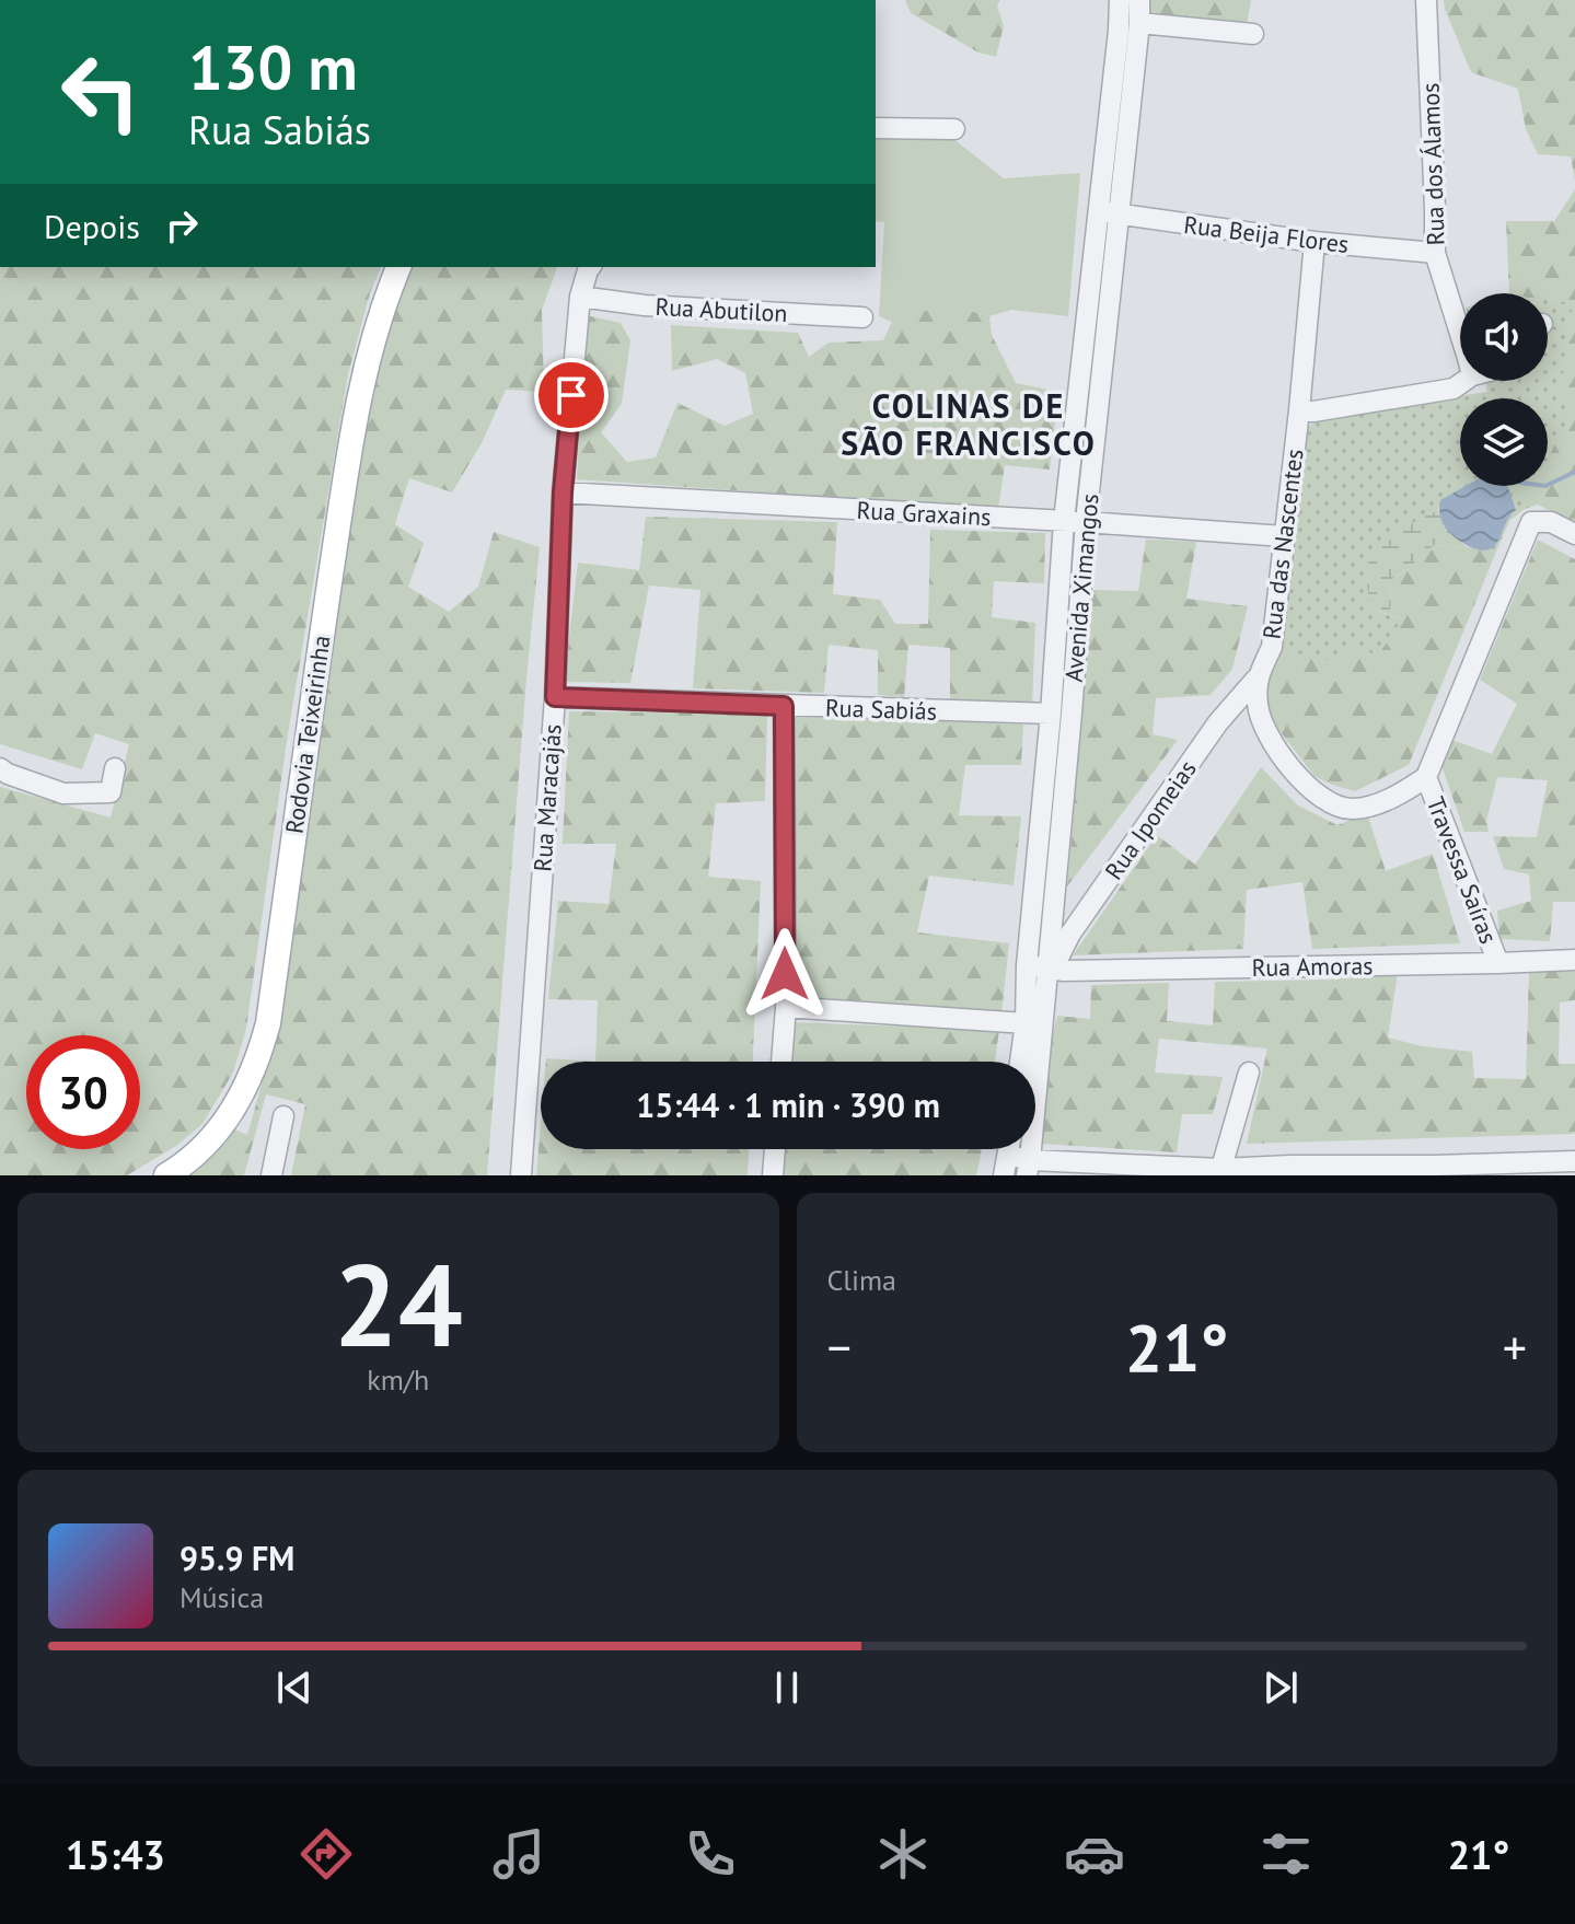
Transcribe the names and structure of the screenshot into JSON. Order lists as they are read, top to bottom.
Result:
{
  "streets": {
    "main road": ["Rodovia Teixeirinha"],
    "street": [
      "Rua dos Álamos",
      "Rua Beija Flores",
      "Rua Abutilon",
      "Rua Graxains",
      "Rua das Nascentes",
      "Avenida Ximangos",
      "Rua Sabiás",
      "Rua Maracajás",
      "Rua Ipomeias",
      "Travessa Saíras",
      "Rua Amoras"
    ]
  },
  "crossings": [
    ["Rua dos Álamos", "Rua Beija Flores"],
    ["Rua Beija Flores", "Rua das Nascentes"],
    ["Rua Beija Flores", "Avenida Ximangos"],
    ["Rua Abutilon", "Rua Maracajás"],
    ["Rua Graxains", "Rua das Nascentes"],
    ["Rua Graxains", "Avenida Ximangos"],
    ["Rua Graxains", "Rua Maracajás"],
    ["Rua das Nascentes", "Rua Ipomeias"],
    ["Rua das Nascentes", "Travessa Saíras"],
    ["Avenida Ximangos", "Rua Sabiás"],
    ["Avenida Ximangos", "Rua Ipomeias"],
    ["Avenida Ximangos", "Rua Amoras"],
    ["Rua Sabiás", "Rua Maracajás"],
    ["Rua Ipomeias", "Rua Amoras"],
    ["Travessa Saíras", "Rua Amoras"]
  ],
  "districts": ["COLINAS DE SÃO FRANCISCO"],
  "page": {
    "turn": ["130 m", "Rua Sabiás"],
    "then": "Depois",
    "limit": "30",
    "trip": "15:44 · 1 min · 390 m",
    "tile": [
      ["24", "km/h"],
      "Clima"
    ],
    "heat": ["−", "21°", "+"],
    "song": ["95.9 FM", "Música"],
    "tabs": ["15:43", "21°"]
  }
}
